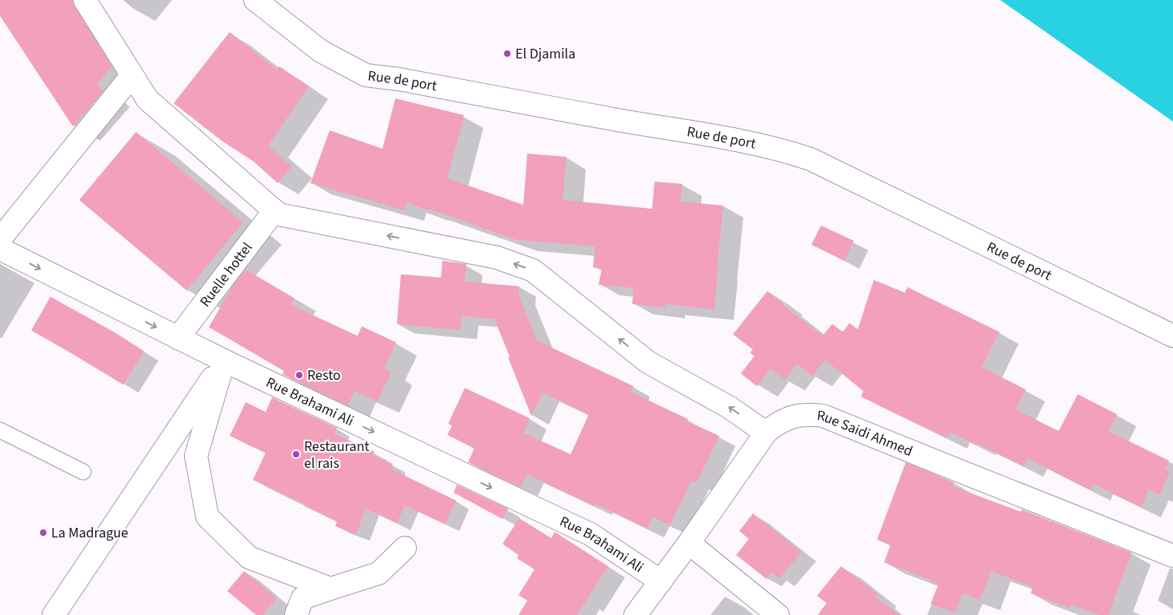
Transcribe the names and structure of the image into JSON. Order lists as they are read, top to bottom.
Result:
{
  "streets": {
    "street": [
      "Rue de port",
      "Ruelle hottel",
      "Rue Brahami Ali",
      "Rue Saidi Ahmed"
    ]
  },
  "crossings": [
    ["Ruelle hottel", "Rue Brahami Ali"],
    ["Rue Brahami Ali", "Rue Saidi Ahmed"]
  ],
  "places": [
    "El Djamila",
    "Resto",
    "Restaurant el rais",
    "La Madrague"
  ]
}
